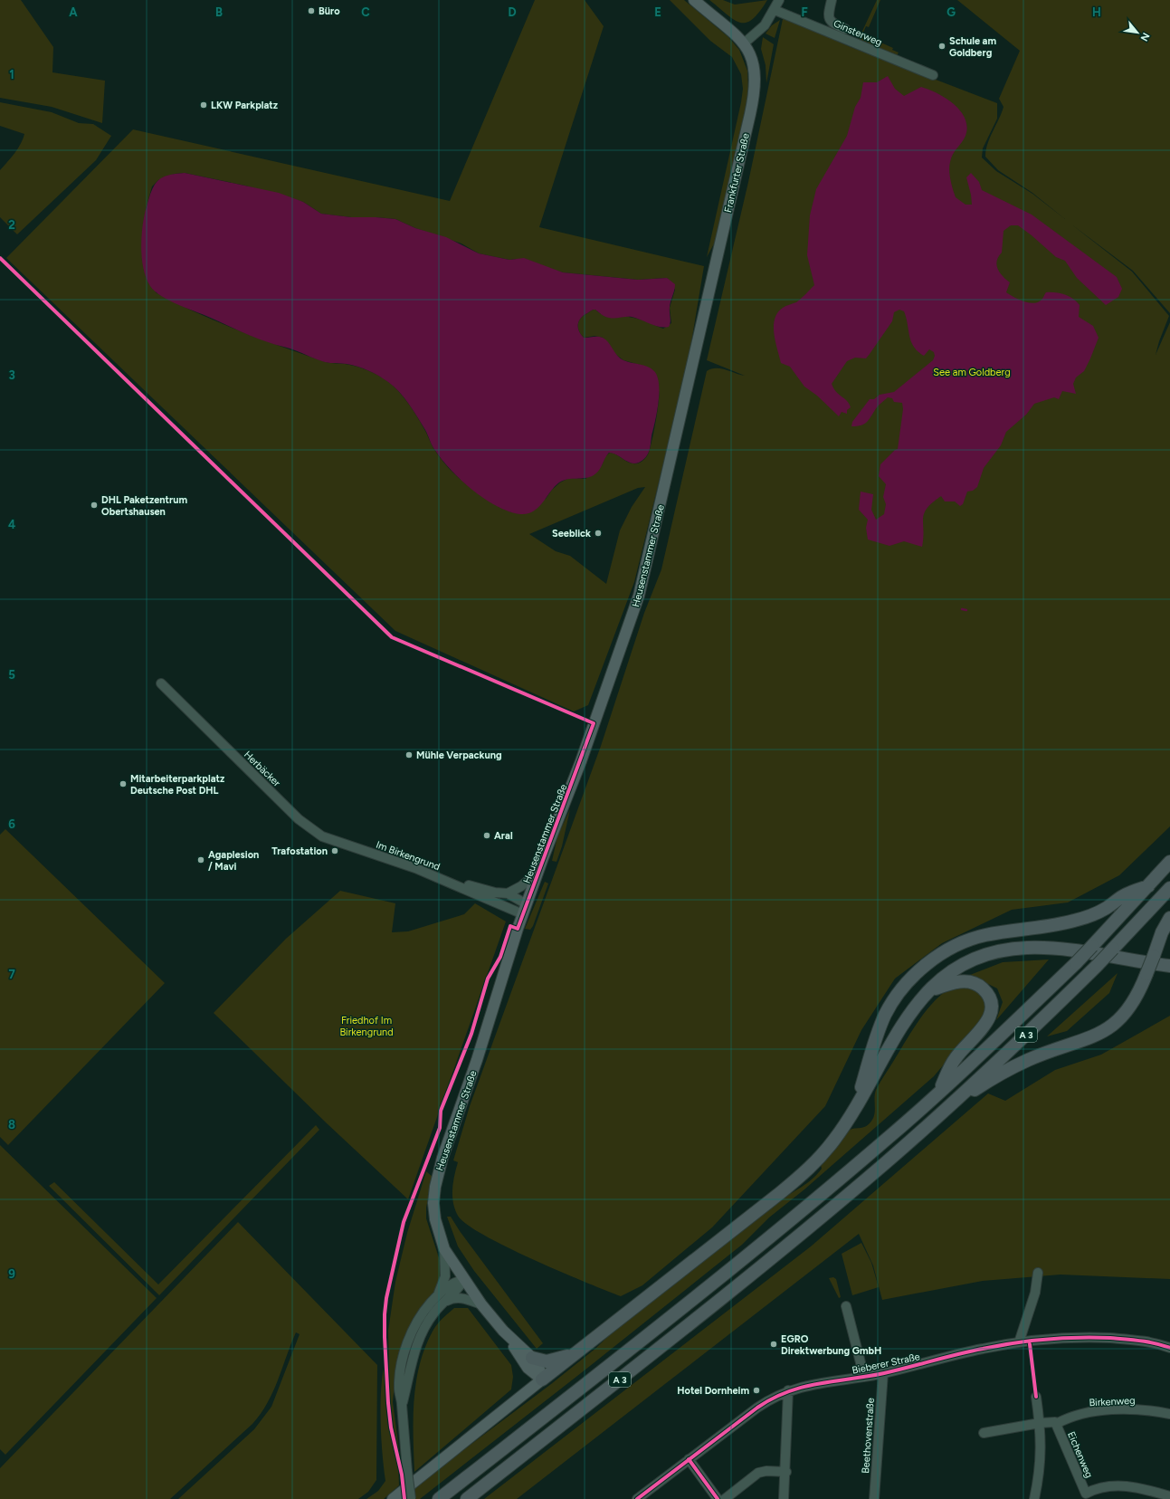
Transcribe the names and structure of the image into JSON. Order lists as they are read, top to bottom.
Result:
{
  "streets": {
    "highway": ["A 3"],
    "main road": ["Frankfurter Straße", "Heusenstammer Straße"],
    "street": [
      "Ginsterweg",
      "Herbäcker",
      "Im Birkengrund",
      "Bieberer Straße",
      "Birkenweg",
      "Beethovenstraße",
      "Eichenweg"
    ]
  },
  "crossings": [
    ["Frankfurter Straße", "Heusenstammer Straße"],
    ["Heusenstammer Straße", "Im Birkengrund"],
    ["Herbäcker", "Im Birkengrund"],
    ["Bieberer Straße", "Beethovenstraße"],
    ["Birkenweg", "Eichenweg"]
  ],
  "parks": ["See am Goldberg", "Friedhof Im Birkengrund"],
  "places": [
    "Büro",
    "Schule am Goldberg",
    "LKW Parkplatz",
    "DHL Paketzentrum Obertshausen",
    "Seeblick",
    "Mühle Verpackung",
    "Mitarbeiterparkplatz Deutsche Post DHL",
    "Aral",
    "Trafostation",
    "Agaplesion / Mavi",
    "EGRO Direktwerbung GmbH",
    "Hotel Dornheim"
  ],
  "north": "bottom right",
  "grid": {
    "columns": [
      "A",
      "B",
      "C",
      "D",
      "E",
      "F",
      "G",
      "H"
    ],
    "rows": [
      "1",
      "2",
      "3",
      "4",
      "5",
      "6",
      "7",
      "8",
      "9"
    ]
  }
}
